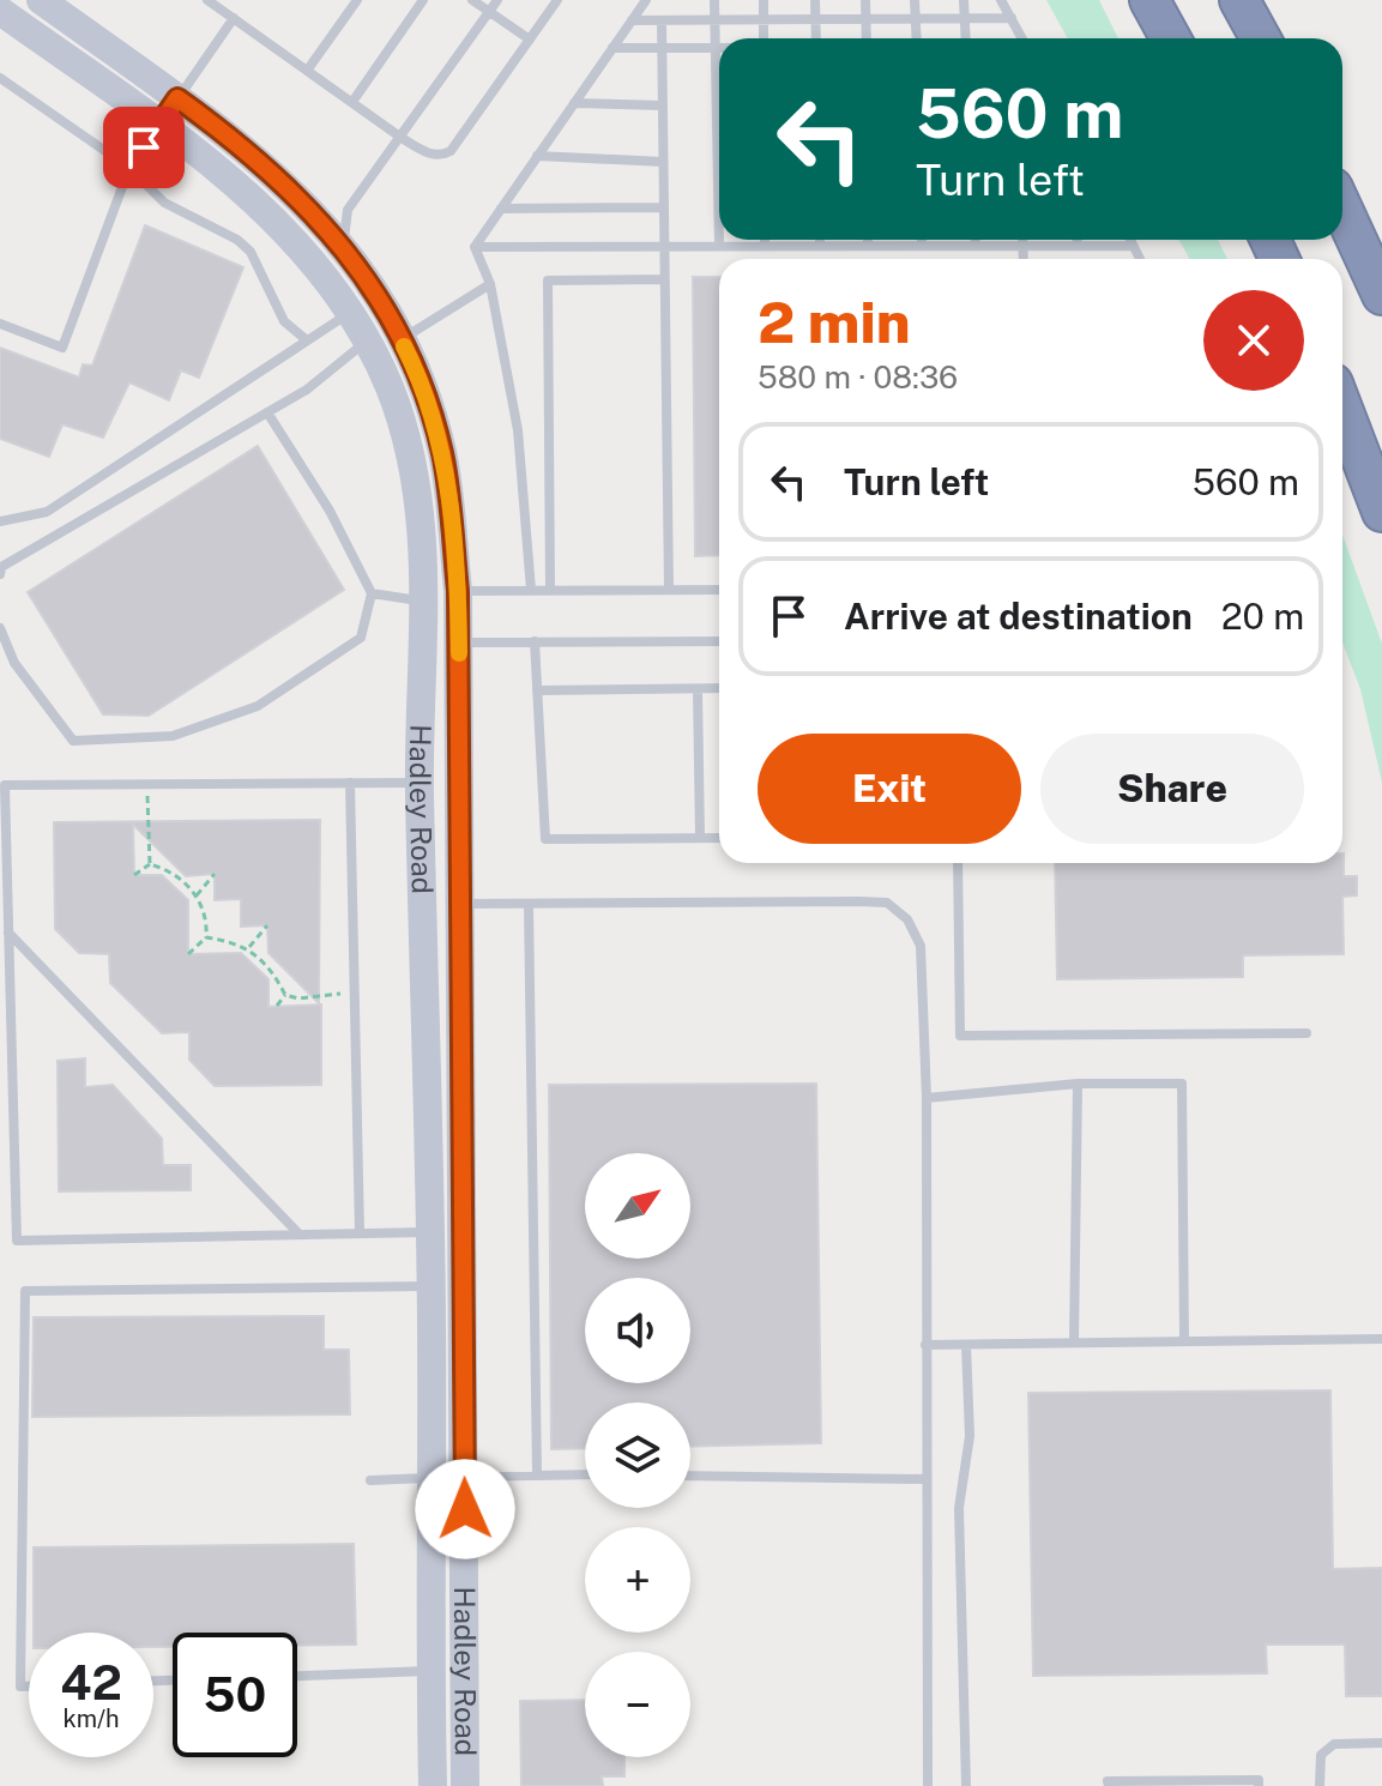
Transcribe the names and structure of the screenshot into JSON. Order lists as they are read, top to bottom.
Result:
{
  "streets": {
    "main road": ["Hadley Road"]
  },
  "north": "top right",
  "page": {
    "turn": ["560 m", "Turn left"],
    "heading": ["2 min", "580 m · 08:36"],
    "list": [
      {
        "name": "Turn left",
        "value": "560 m"
      },
      {
        "name": "Arrive at destination",
        "value": "20 m"
      }
    ],
    "buttons": ["Exit", "Share"],
    "map_buttons": ["+", "−"],
    "speed": "42 km/h",
    "limit": "50"
  }
}
